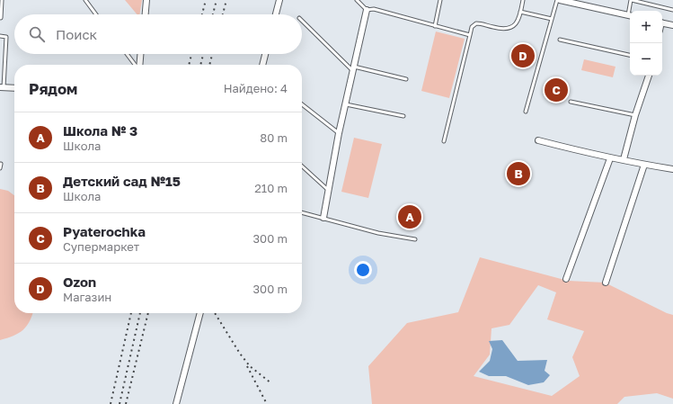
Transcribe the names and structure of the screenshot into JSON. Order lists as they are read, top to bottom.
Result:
{
  "page": {
    "map_buttons": ["+", "−"],
    "search": "Поиск",
    "pins": [
      "D",
      "C",
      "B",
      "A"
    ],
    "heading": ["Рядом", "Найдено: 4"],
    "list": [
      {
        "mark": "A",
        "name": "Школа № 3",
        "note": "Школа",
        "value": "80 m"
      },
      {
        "mark": "B",
        "name": "Детский сад №15",
        "note": "Школа",
        "value": "210 m"
      },
      {
        "mark": "C",
        "name": "Pyaterochka",
        "note": "Супермаркет",
        "value": "300 m"
      },
      {
        "mark": "D",
        "name": "Ozon",
        "note": "Магазин",
        "value": "300 m"
      }
    ]
  }
}
